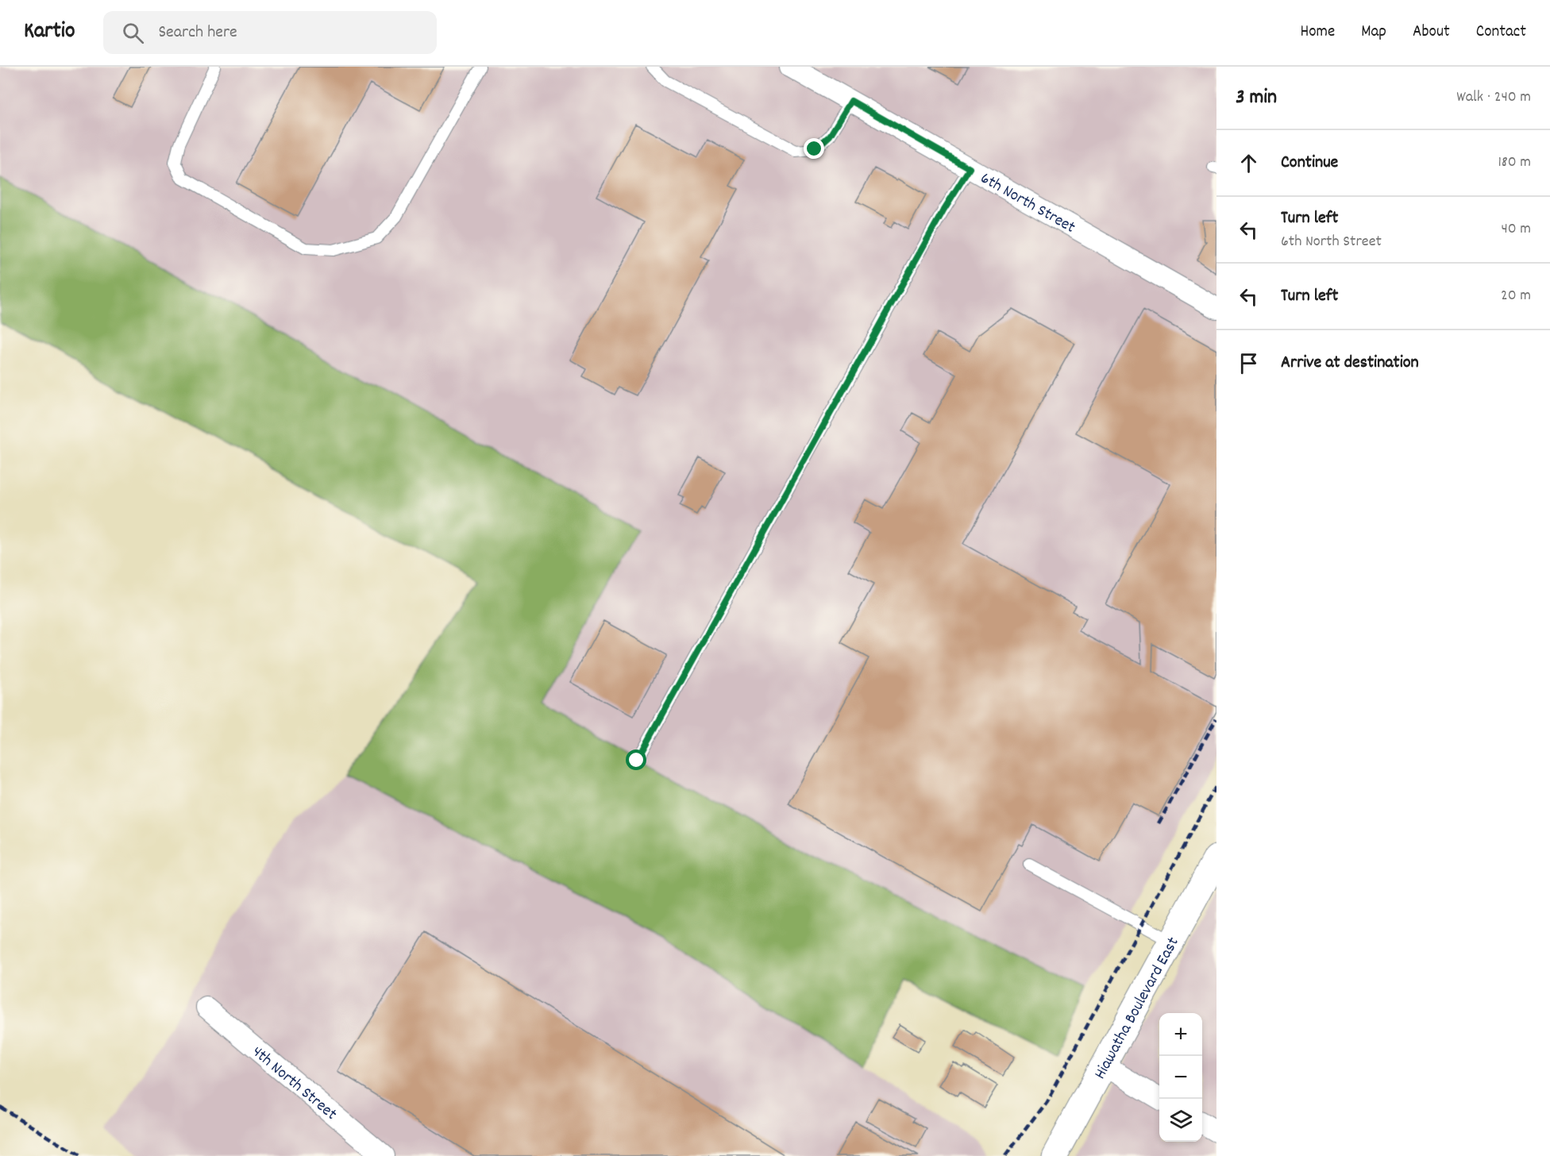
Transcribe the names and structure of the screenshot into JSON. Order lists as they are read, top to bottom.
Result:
{
  "streets": {
    "street": ["6th North Street", "Hiawatha Boulevard East", "4th North Street"]
  },
  "page": {
    "header": "Kartio",
    "search": "Search here",
    "nav": [
      "Home",
      "Map",
      "About",
      "Contact"
    ],
    "heading": ["3 min", "Walk · 240 m"],
    "list": [
      ["Continue", "180 m"],
      ["Turn left", "6th North Street", "40 m"],
      ["Turn left", "20 m"],
      "Arrive at destination"
    ],
    "map_buttons": ["+", "−"]
  }
}
